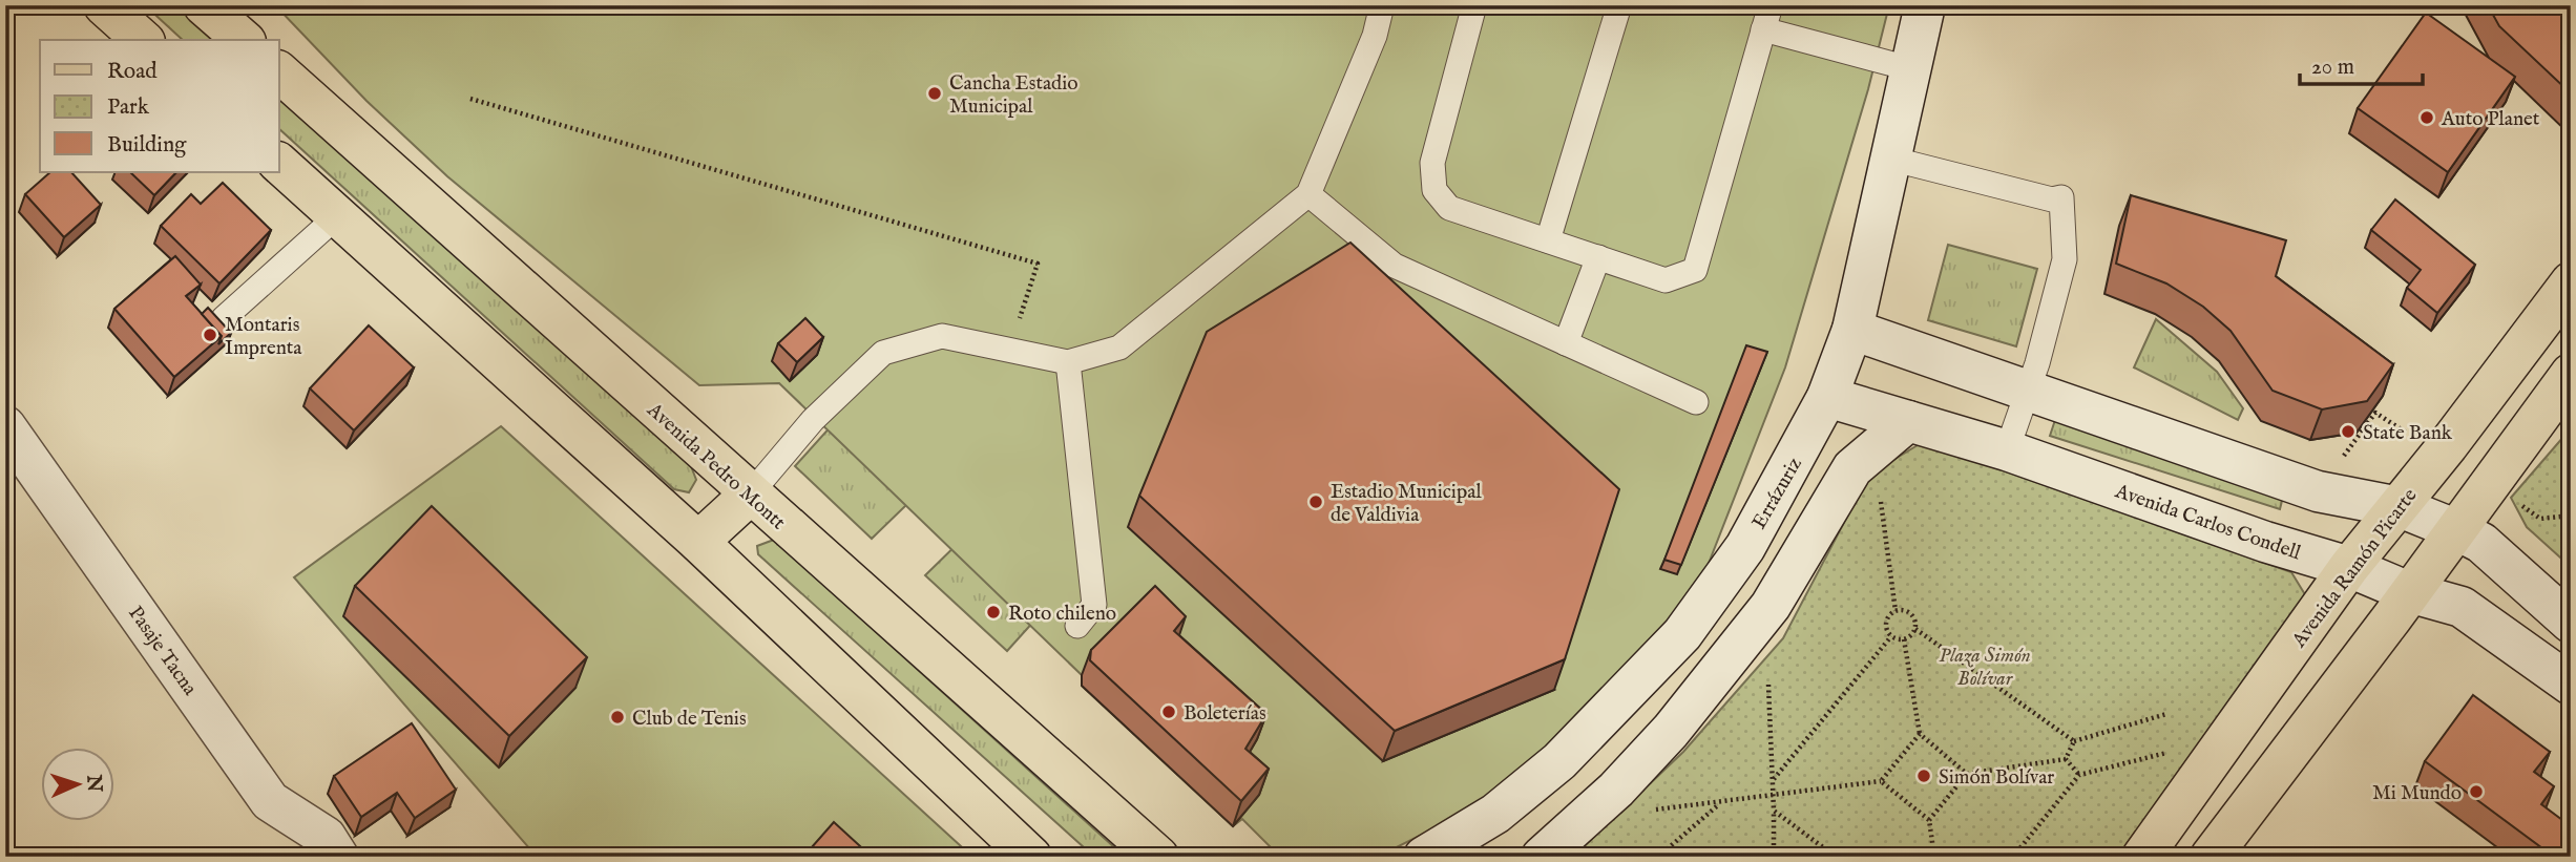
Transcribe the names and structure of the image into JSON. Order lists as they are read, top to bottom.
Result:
{
  "streets": {
    "main road": [
      "Avenida Pedro Montt",
      "Errázuriz",
      "Avenida Carlos Condell",
      "Avenida Ramón Picarte",
      "Pasaje Tacna"
    ]
  },
  "crossings": [
    ["Errázuriz", "Avenida Carlos Condell"],
    ["Avenida Carlos Condell", "Avenida Ramón Picarte"]
  ],
  "parks": ["Plaza Simón Bolívar"],
  "places": [
    "Cancha Estadio Municipal",
    "Auto Planet",
    "Montaris Imprenta",
    "State Bank",
    "Estadio Municipal de Valdivia",
    "Roto chileno",
    "Boleterías",
    "Club de Tenis",
    "Simón Bolívar",
    "Mi Mundo"
  ],
  "legend": ["Road", "Park", "Building"],
  "scale_bar": "20 m",
  "north": "right"
}
